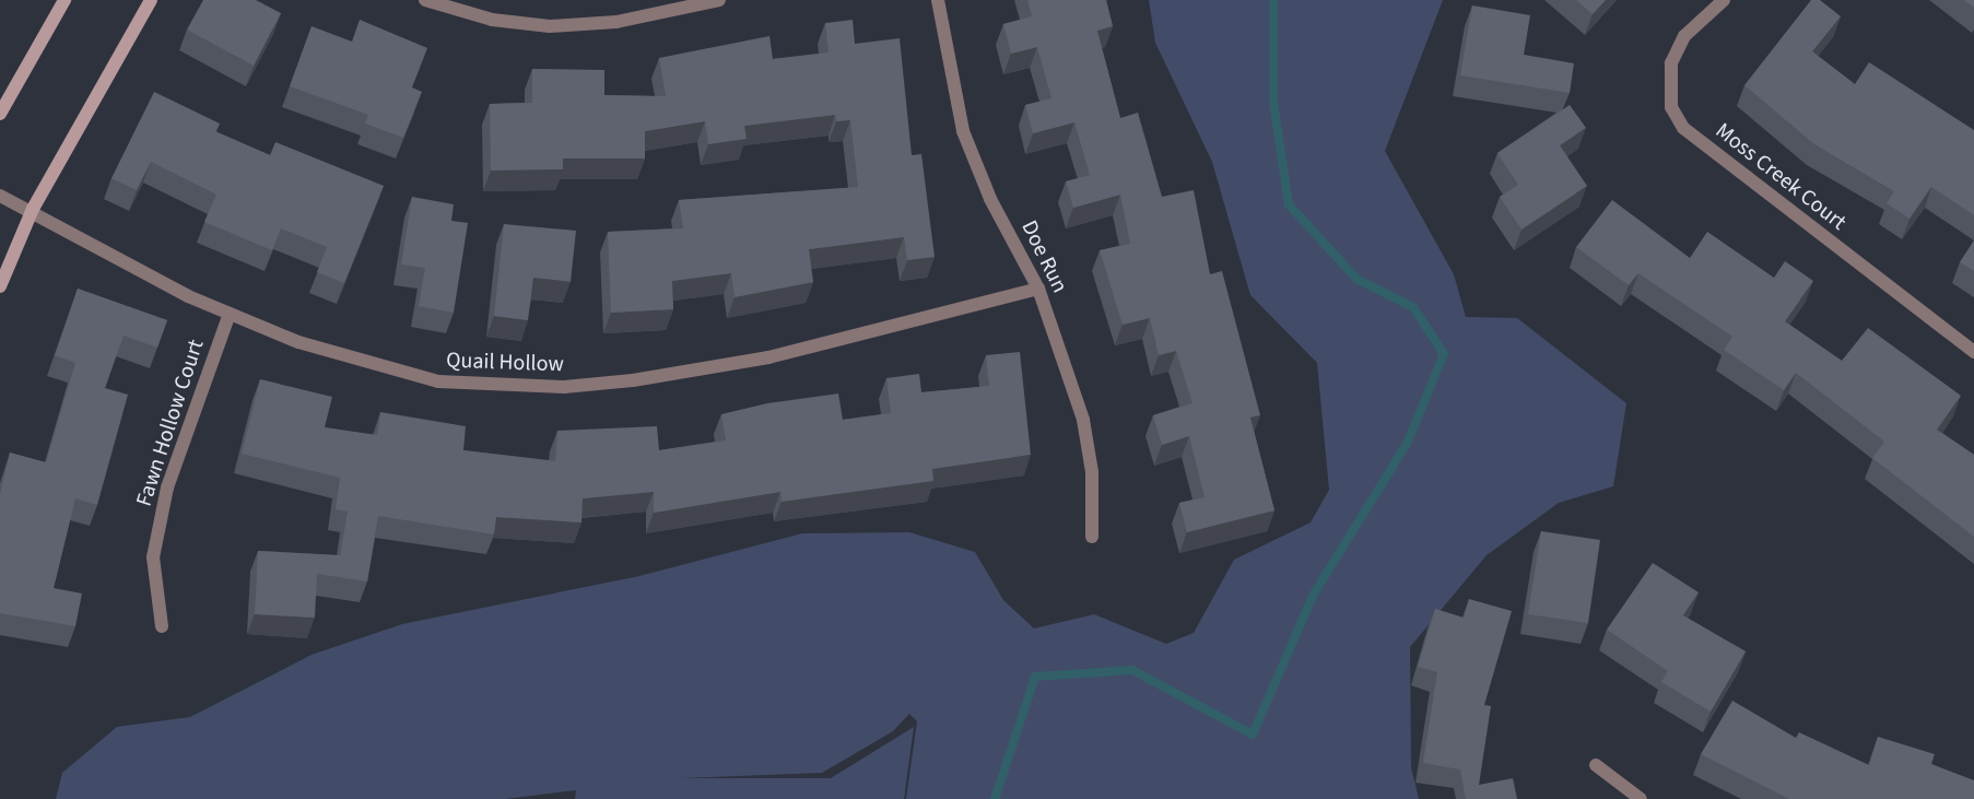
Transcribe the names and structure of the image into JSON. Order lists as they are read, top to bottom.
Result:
{
  "streets": {
    "street": [
      "Moss Creek Court",
      "Doe Run",
      "Quail Hollow",
      "Fawn Hollow Court"
    ]
  },
  "crossings": [
    ["Doe Run", "Quail Hollow"],
    ["Quail Hollow", "Fawn Hollow Court"]
  ]
}
